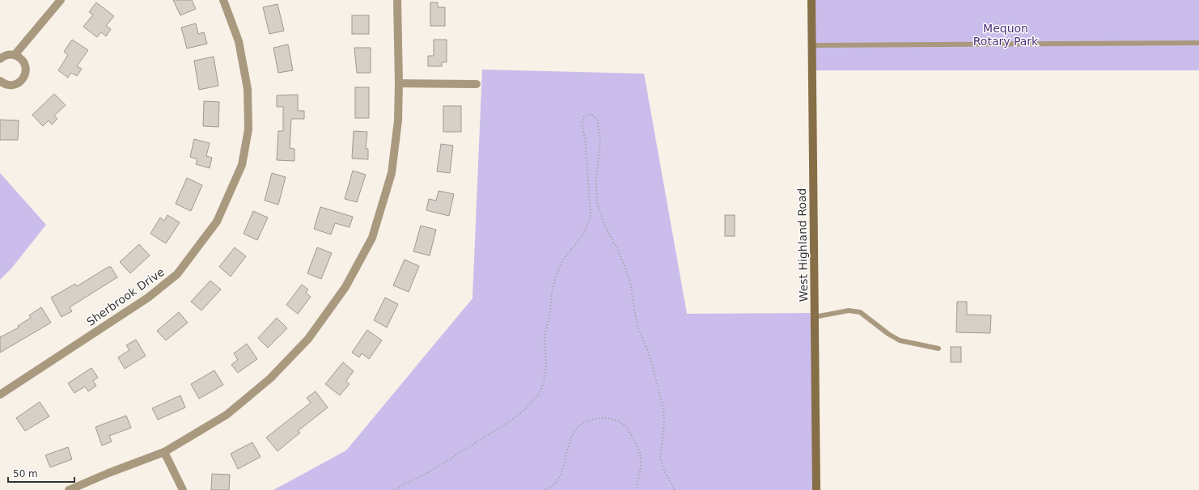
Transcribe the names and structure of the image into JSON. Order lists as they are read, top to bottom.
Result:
{
  "streets": {
    "main road": ["West Highland Road"],
    "street": ["Sherbrook Drive"]
  },
  "parks": ["Mequon Rotary Park"],
  "scale_bar": "50 m"
}
